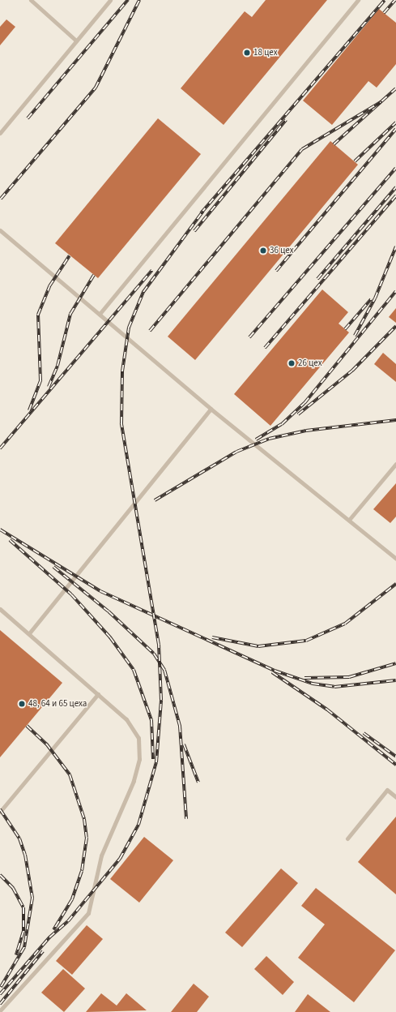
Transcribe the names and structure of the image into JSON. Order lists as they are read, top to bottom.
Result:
{
  "places": [
    "18 цех",
    "36 цех",
    "26 цех",
    "48, 64 и 65 цеха"
  ]
}
